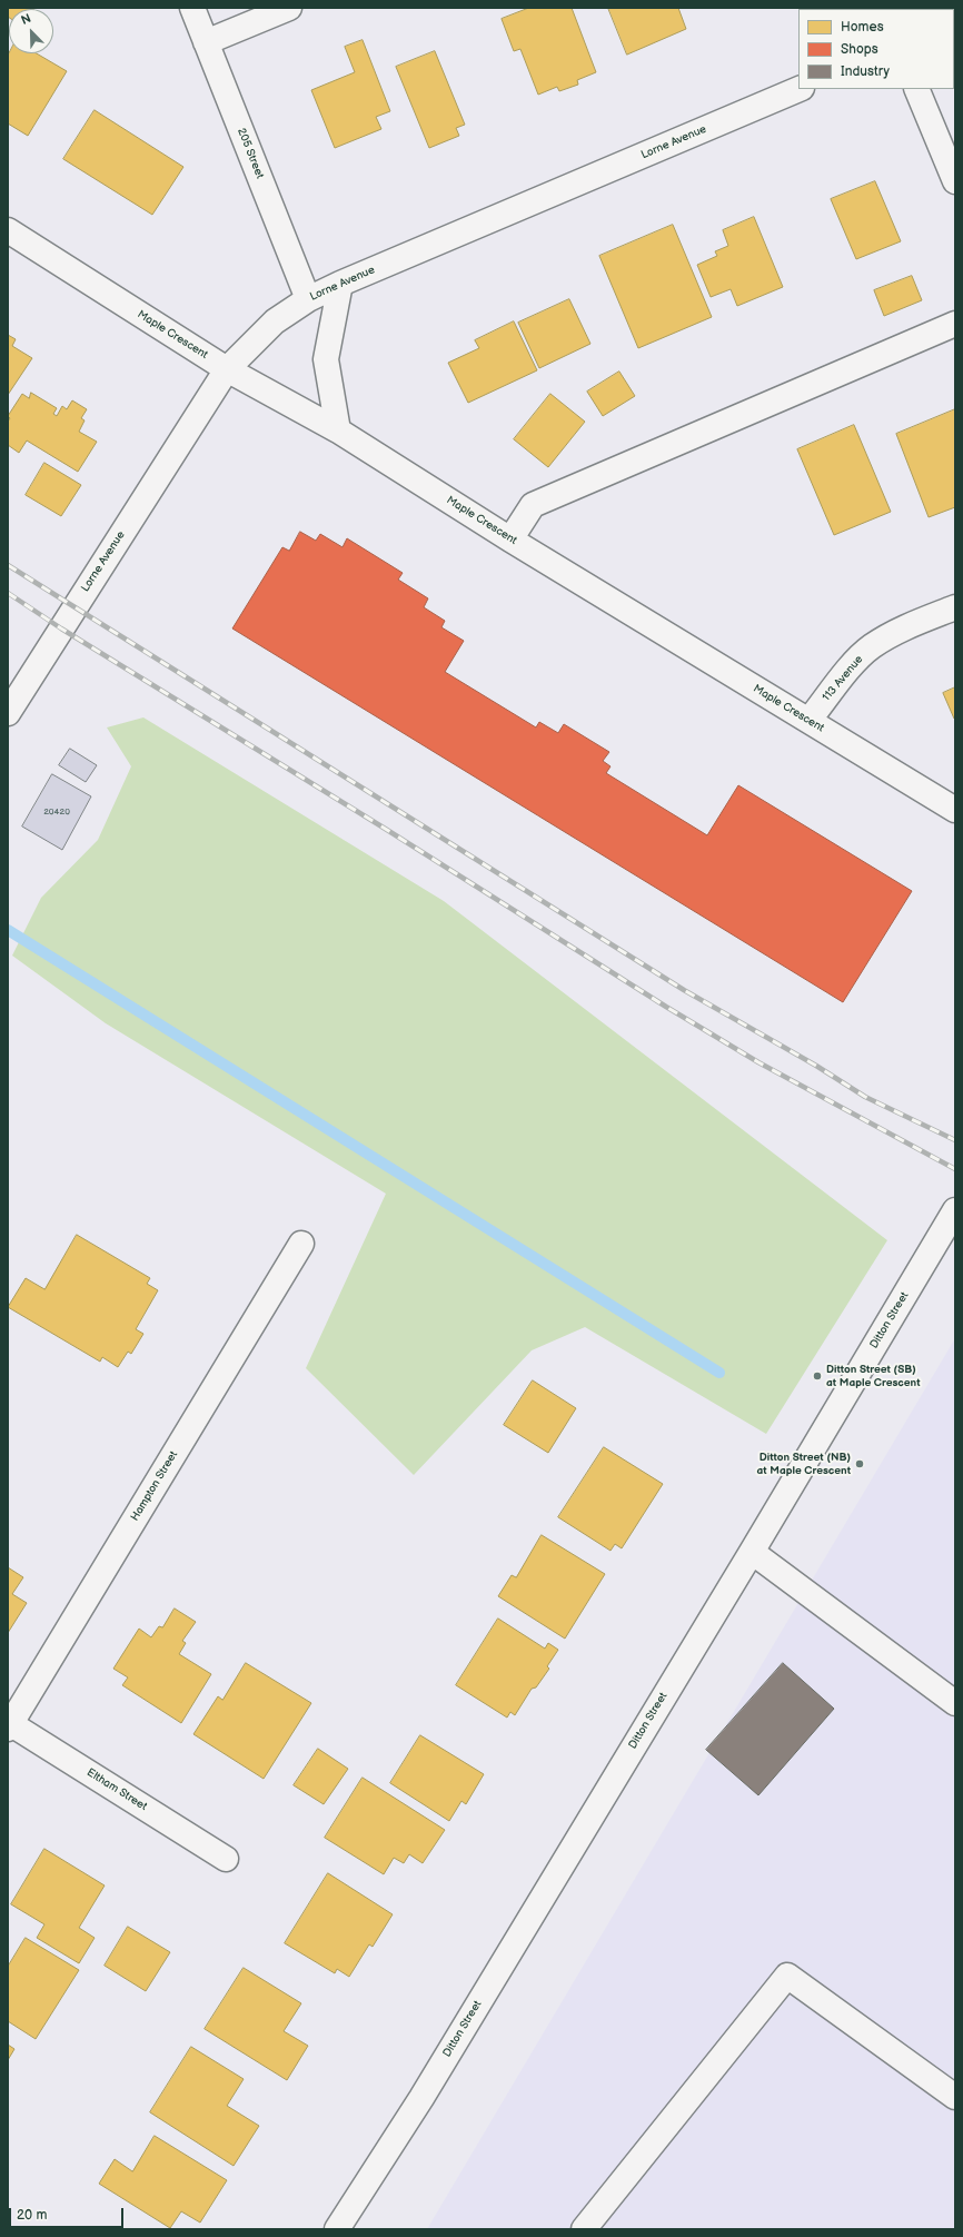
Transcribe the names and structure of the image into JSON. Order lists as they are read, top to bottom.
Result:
{
  "streets": {
    "street": [
      "Lorne Avenue",
      "205 Street",
      "Maple Crescent",
      "113 Avenue",
      "Ditton Street",
      "Hampton Street",
      "Eltham Street"
    ]
  },
  "crossings": [
    ["Lorne Avenue", "205 Street"],
    ["Lorne Avenue", "Maple Crescent"],
    ["Maple Crescent", "113 Avenue"],
    ["Hampton Street", "Eltham Street"]
  ],
  "places": ["Ditton Street (SB) at Maple Crescent", "Ditton Street (NB) at Maple Crescent"],
  "house_numbers": ["20420"],
  "legend": ["Homes", "Shops", "Industry"],
  "scale_bar": "20 m",
  "north": "top left"
}
